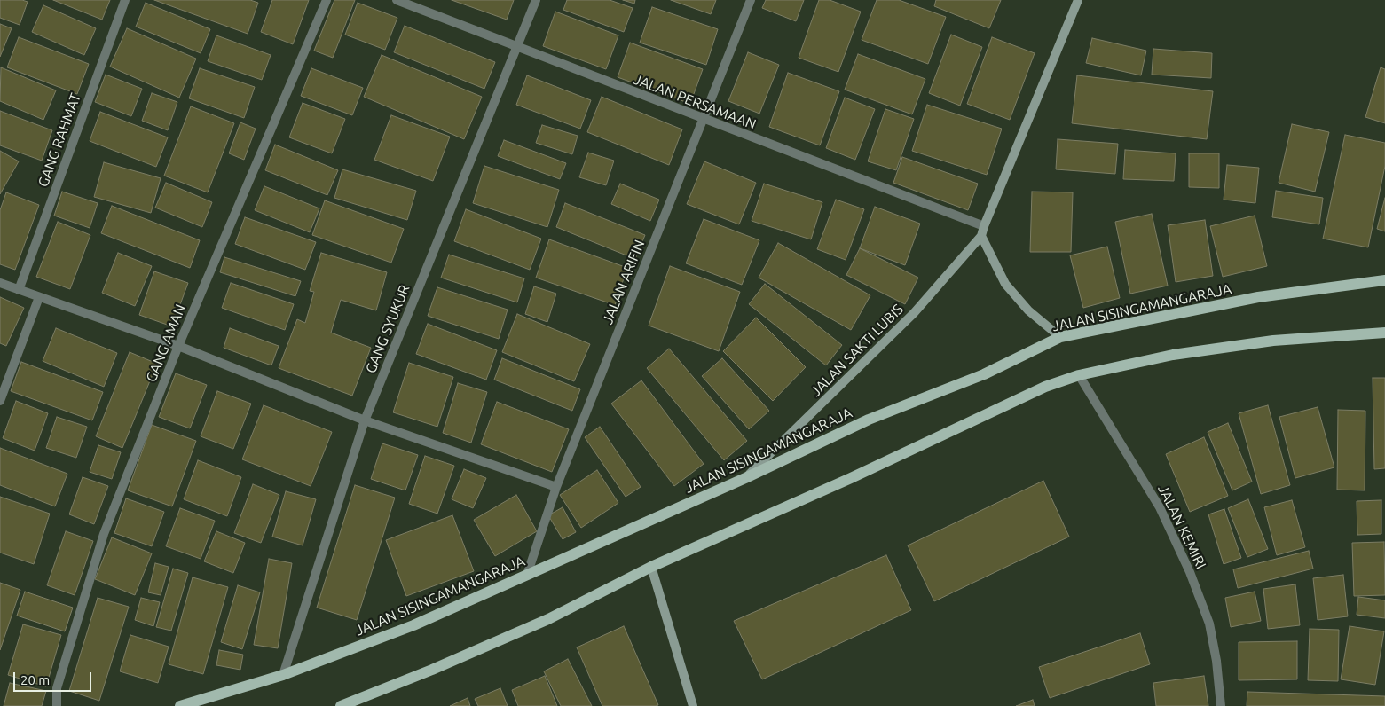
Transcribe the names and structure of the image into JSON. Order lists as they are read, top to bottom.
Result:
{
  "streets": {
    "main road": ["JALAN SISINGAMANGARAJA"],
    "street": [
      "JALAN PERSAMAAN",
      "GANG RAHMAT",
      "JALAN ARIFIN",
      "GANG SYUKUR",
      "GANG AMAN",
      "JALAN SAKTI LUBIS",
      "JALAN KEMIRI"
    ]
  },
  "crossings": [
    ["JALAN PERSAMAAN", "JALAN ARIFIN"],
    ["JALAN PERSAMAAN", "GANG SYUKUR"],
    ["JALAN PERSAMAAN", "JALAN SAKTI LUBIS"],
    ["JALAN ARIFIN", "JALAN SISINGAMANGARAJA"],
    ["JALAN SISINGAMANGARAJA", "GANG SYUKUR"],
    ["JALAN SISINGAMANGARAJA", "JALAN SAKTI LUBIS"]
  ],
  "scale_bar": "20 m"
}
